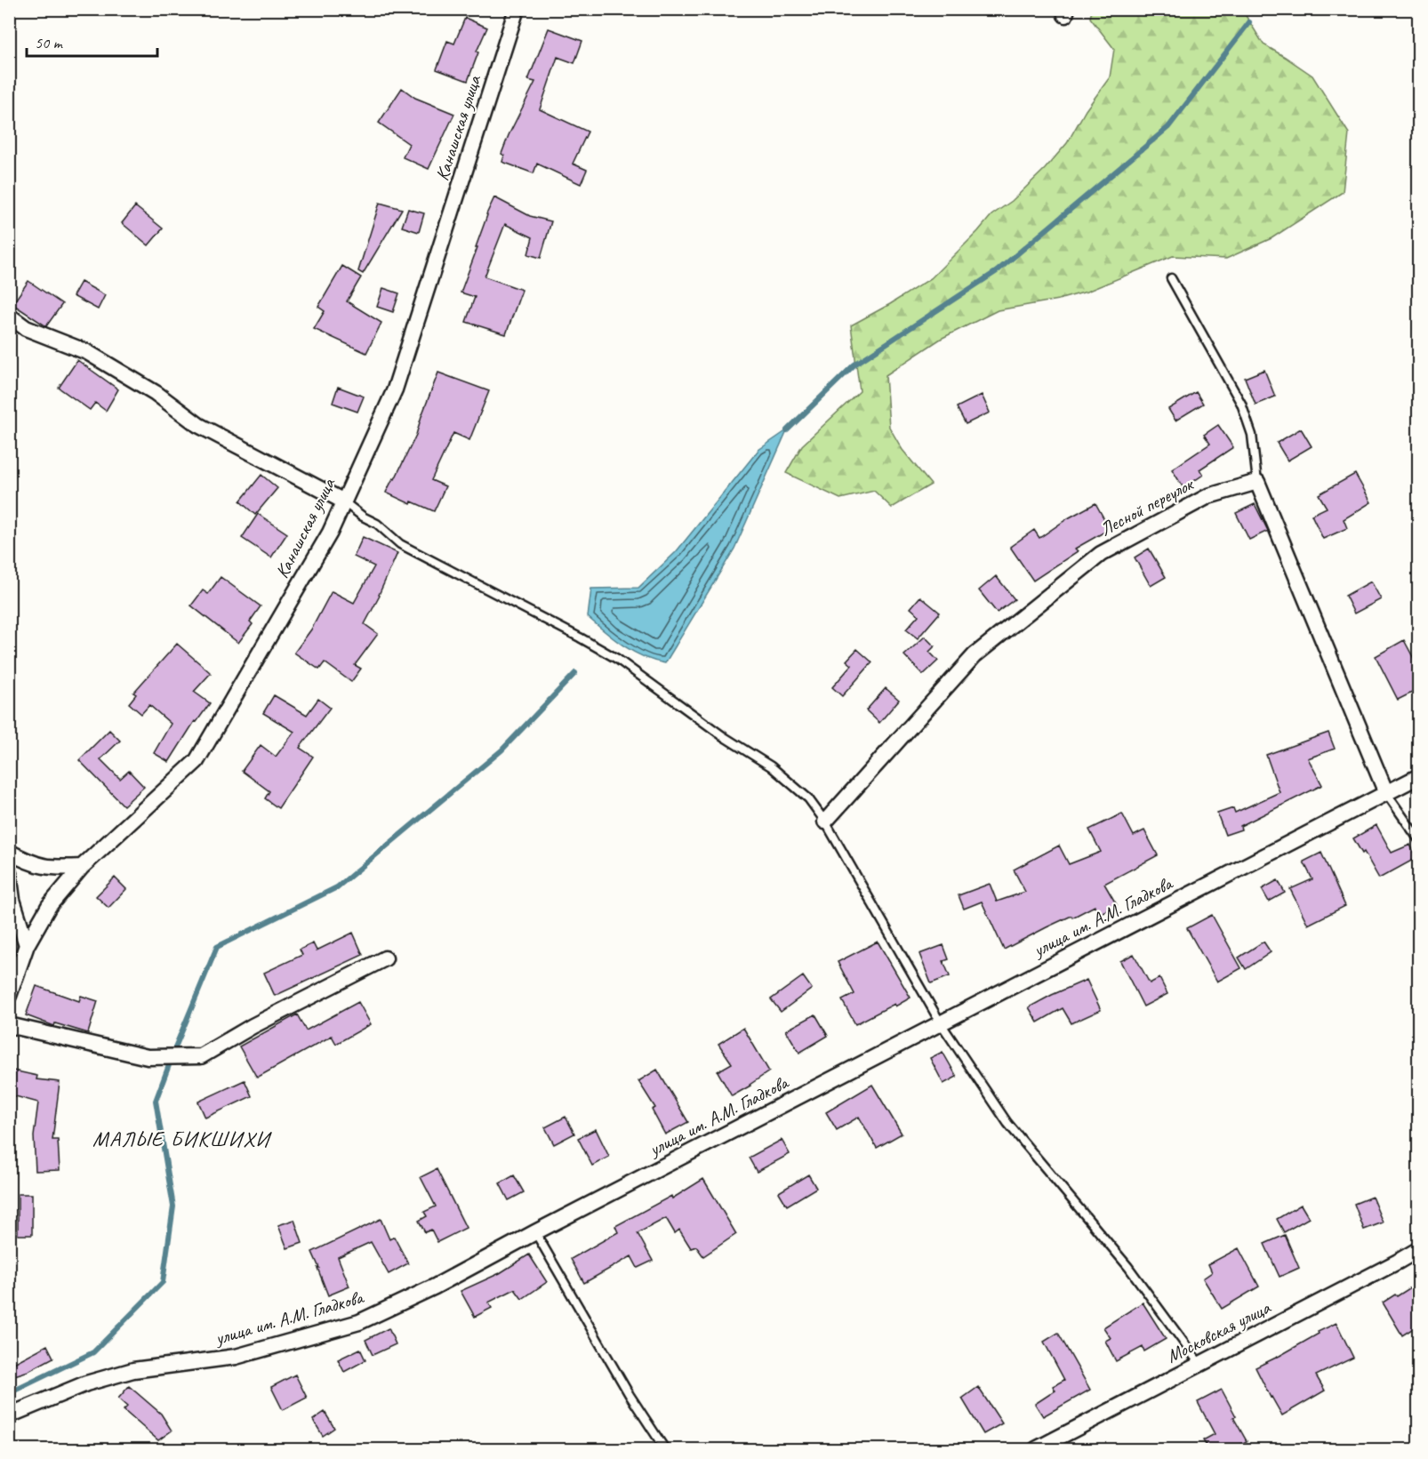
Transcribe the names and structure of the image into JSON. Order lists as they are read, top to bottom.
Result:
{
  "streets": {
    "street": [
      "Канашская улица",
      "Лесной переулок",
      "улица им. А.М. Гладкова",
      "Московская улица"
    ]
  },
  "districts": ["МАЛЫЕ БИКШИХИ"],
  "scale_bar": "50 m"
}
